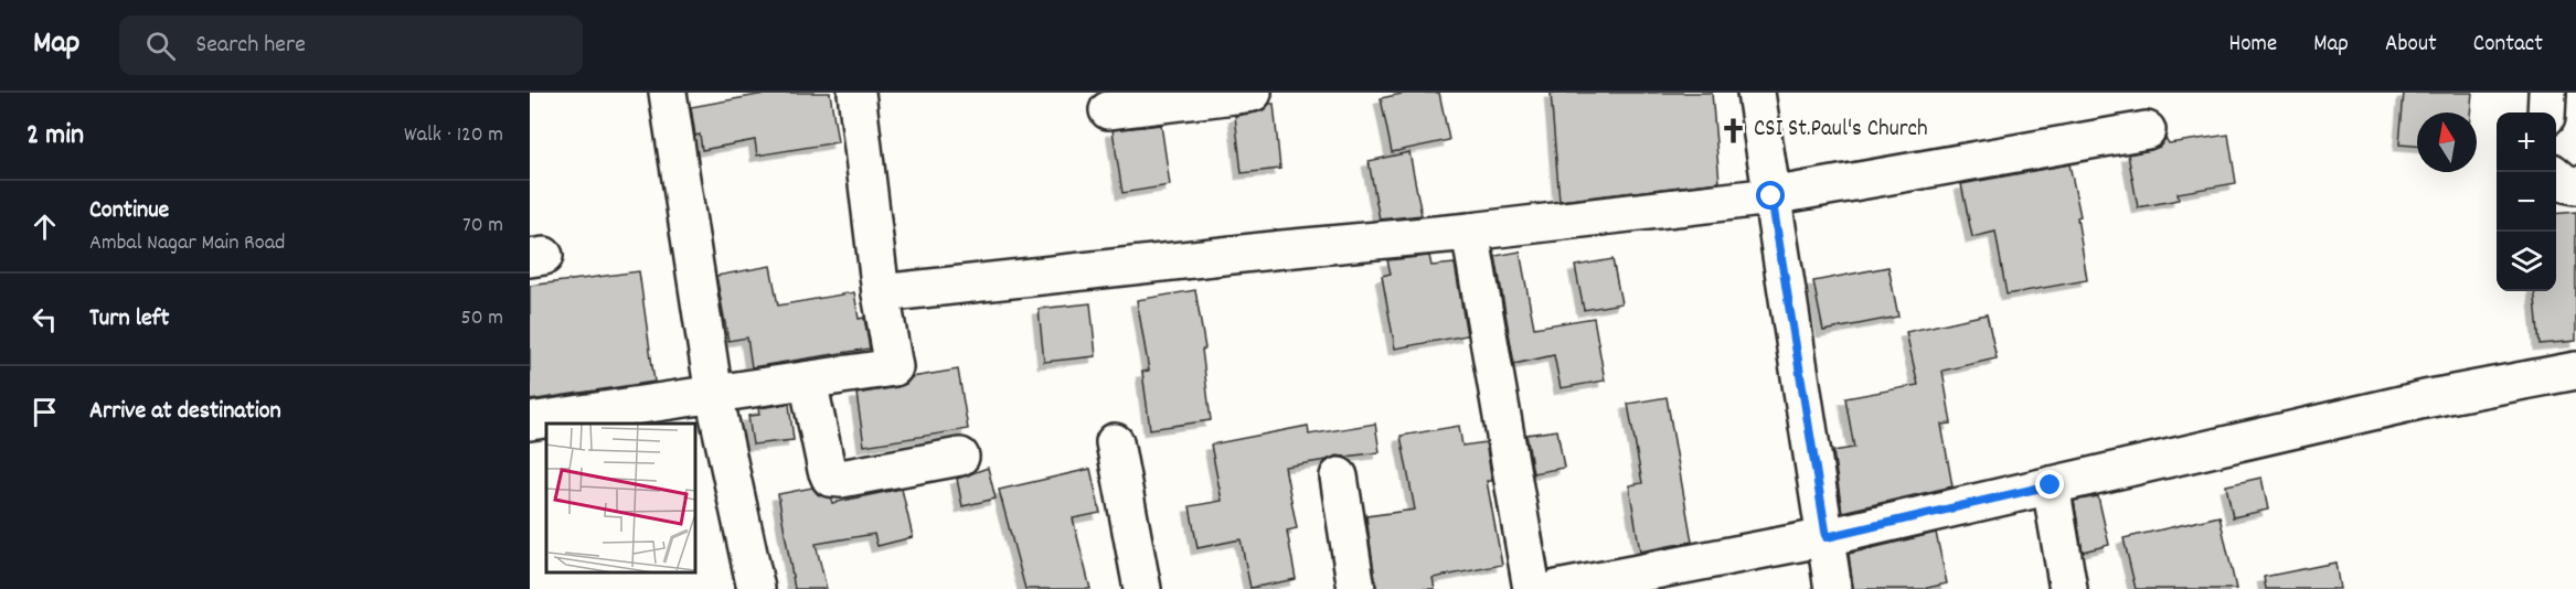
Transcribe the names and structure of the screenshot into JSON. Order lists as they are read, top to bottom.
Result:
{
  "places": {
    "church": ["CSI St.Paul's Church"]
  },
  "north": "top",
  "page": {
    "header": "Map",
    "search": "Search here",
    "nav": [
      "Home",
      "Map",
      "About",
      "Contact"
    ],
    "heading": ["2 min", "Walk · 120 m"],
    "map_buttons": ["+", "−"],
    "list": [
      ["Continue", "Ambal Nagar Main Road", "70 m"],
      ["Turn left", "50 m"],
      "Arrive at destination"
    ]
  }
}
